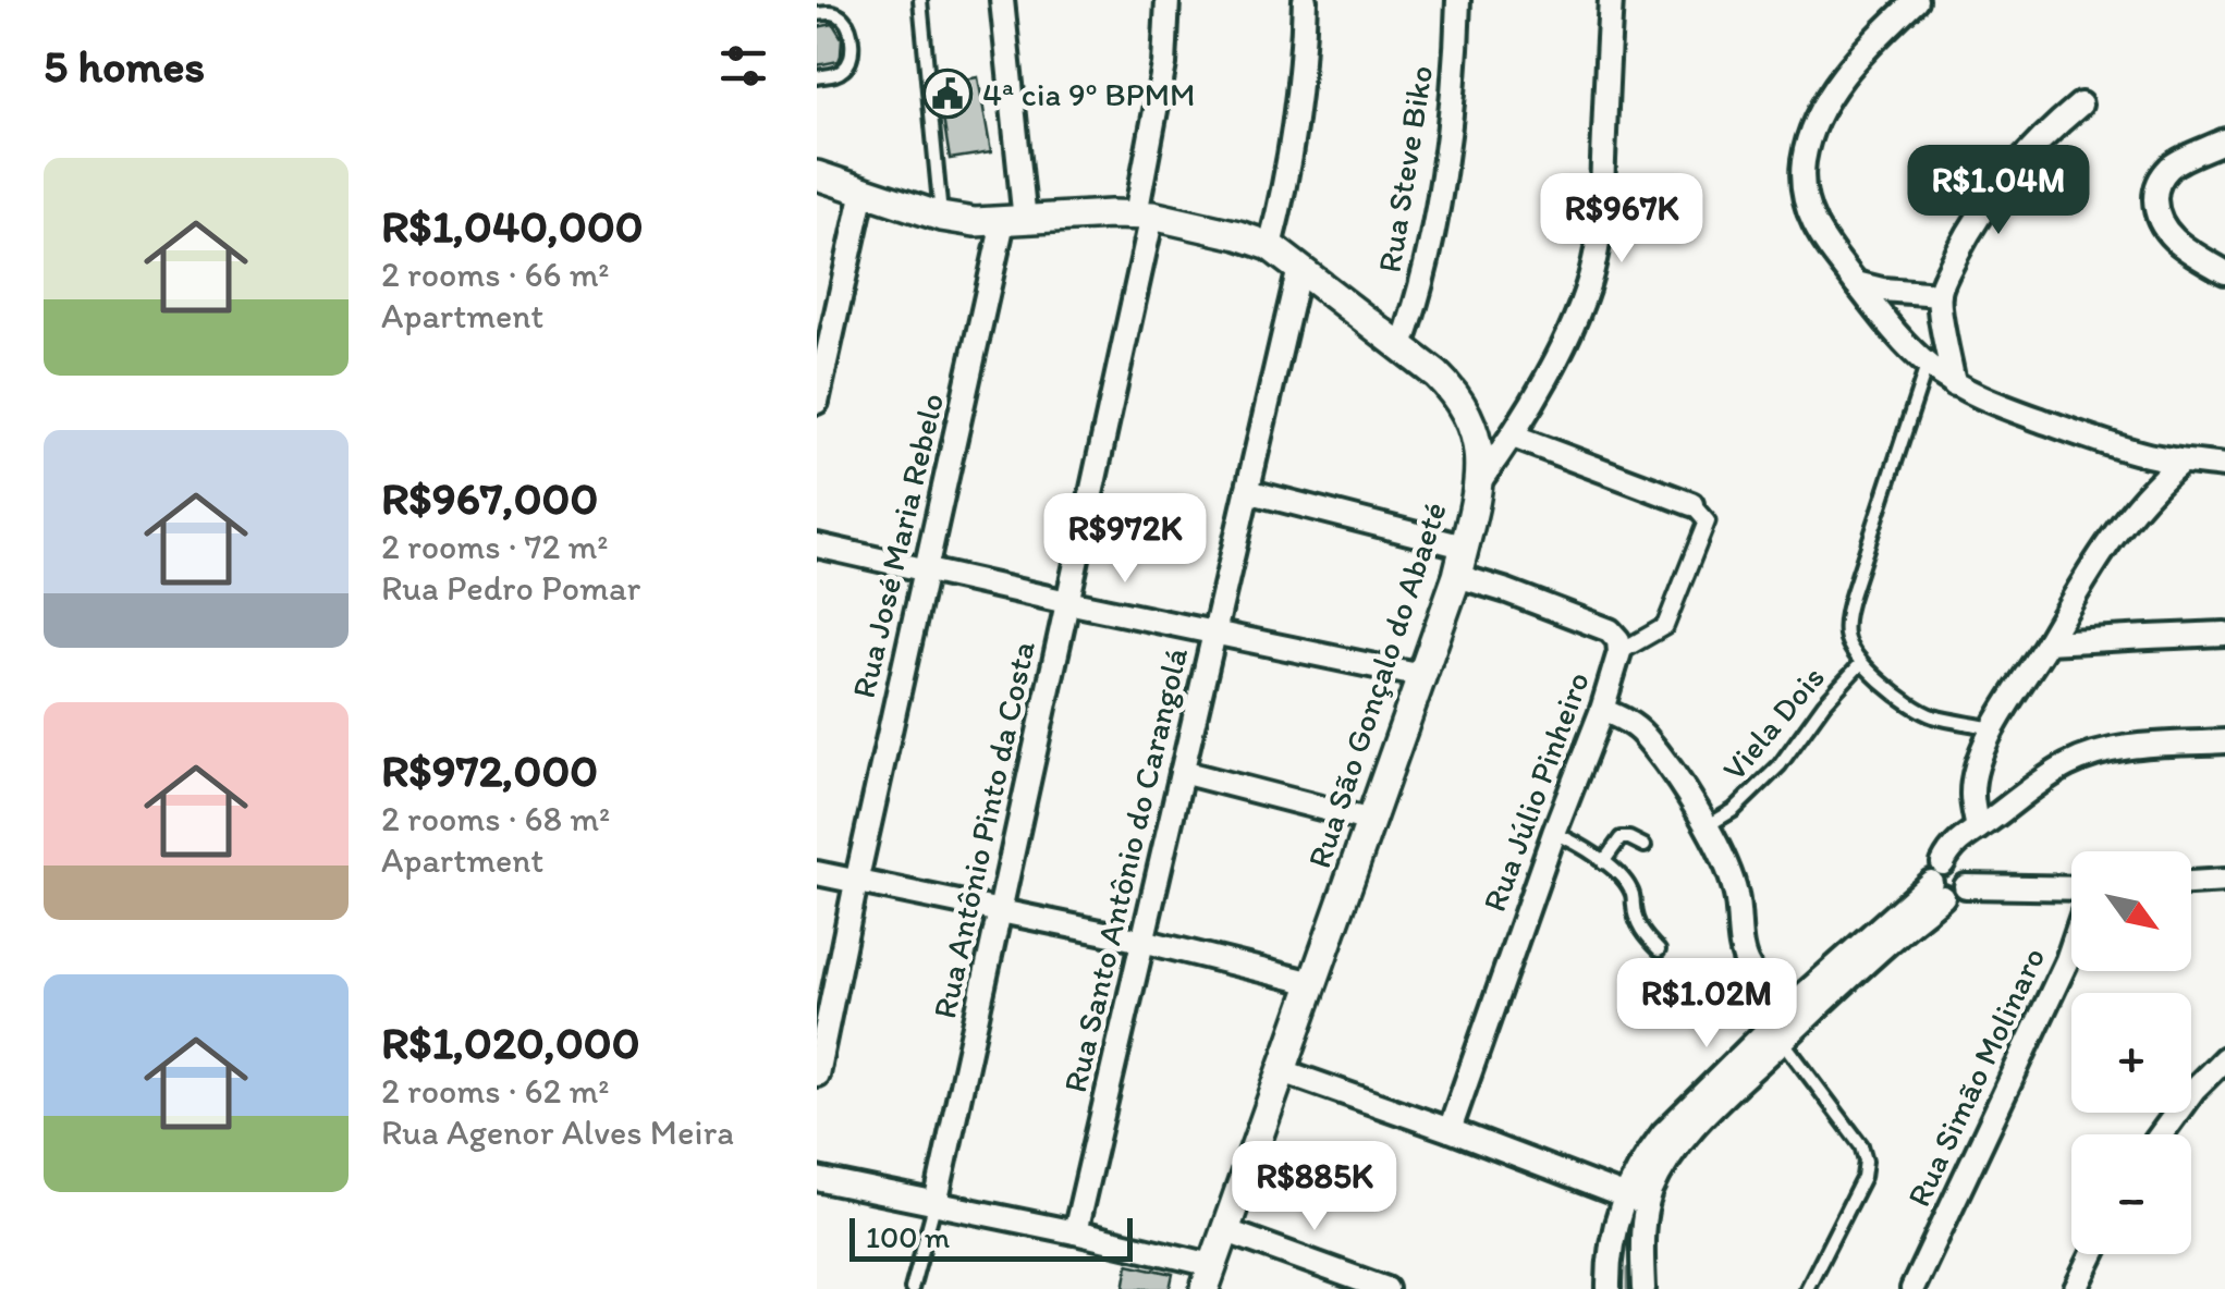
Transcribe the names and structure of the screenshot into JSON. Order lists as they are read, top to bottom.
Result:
{
  "streets": {
    "street": [
      "Rua Steve Biko",
      "Rua José Maria Rebelo",
      "Rua São Gonçalo do Abaeté",
      "Rua Júlio Pinheiro",
      "Rua Antônio Pinto da Costa",
      "Rua Santo Antônio do Carangolá",
      "Rua Simão Molinaro"
    ],
    "lane": ["Viela Dois"]
  },
  "crossings": [
    ["Rua Steve Biko", "Rua São Gonçalo do Abaeté"],
    ["Rua José Maria Rebelo", "Rua São Gonçalo do Abaeté"],
    ["Rua São Gonçalo do Abaeté", "Rua Júlio Pinheiro"],
    ["Rua São Gonçalo do Abaeté", "Rua Antônio Pinto da Costa"],
    ["Rua São Gonçalo do Abaeté", "Rua Santo Antônio do Carangolá"]
  ],
  "places": {
    "public building": ["4ª cia 9º BPMM"]
  },
  "scale_bar": "100 m",
  "north": "bottom right",
  "page": {
    "heading": "5 homes",
    "list": [
      {
        "name": "R$1,040,000",
        "note": "2 rooms · 66 m² · Apartment"
      },
      {
        "name": "R$967,000",
        "note": "2 rooms · 72 m² · Rua Pedro Pomar"
      },
      {
        "name": "R$972,000",
        "note": "2 rooms · 68 m² · Apartment"
      },
      {
        "name": "R$1,020,000",
        "note": "2 rooms · 62 m² · Rua Agenor Alves Meira"
      }
    ],
    "price": [
      "R$1.04M",
      "R$967K",
      "R$972K",
      "R$1.02M",
      "R$885K"
    ],
    "map_buttons": ["+", "−"],
    "scale": "100 m"
  }
}
